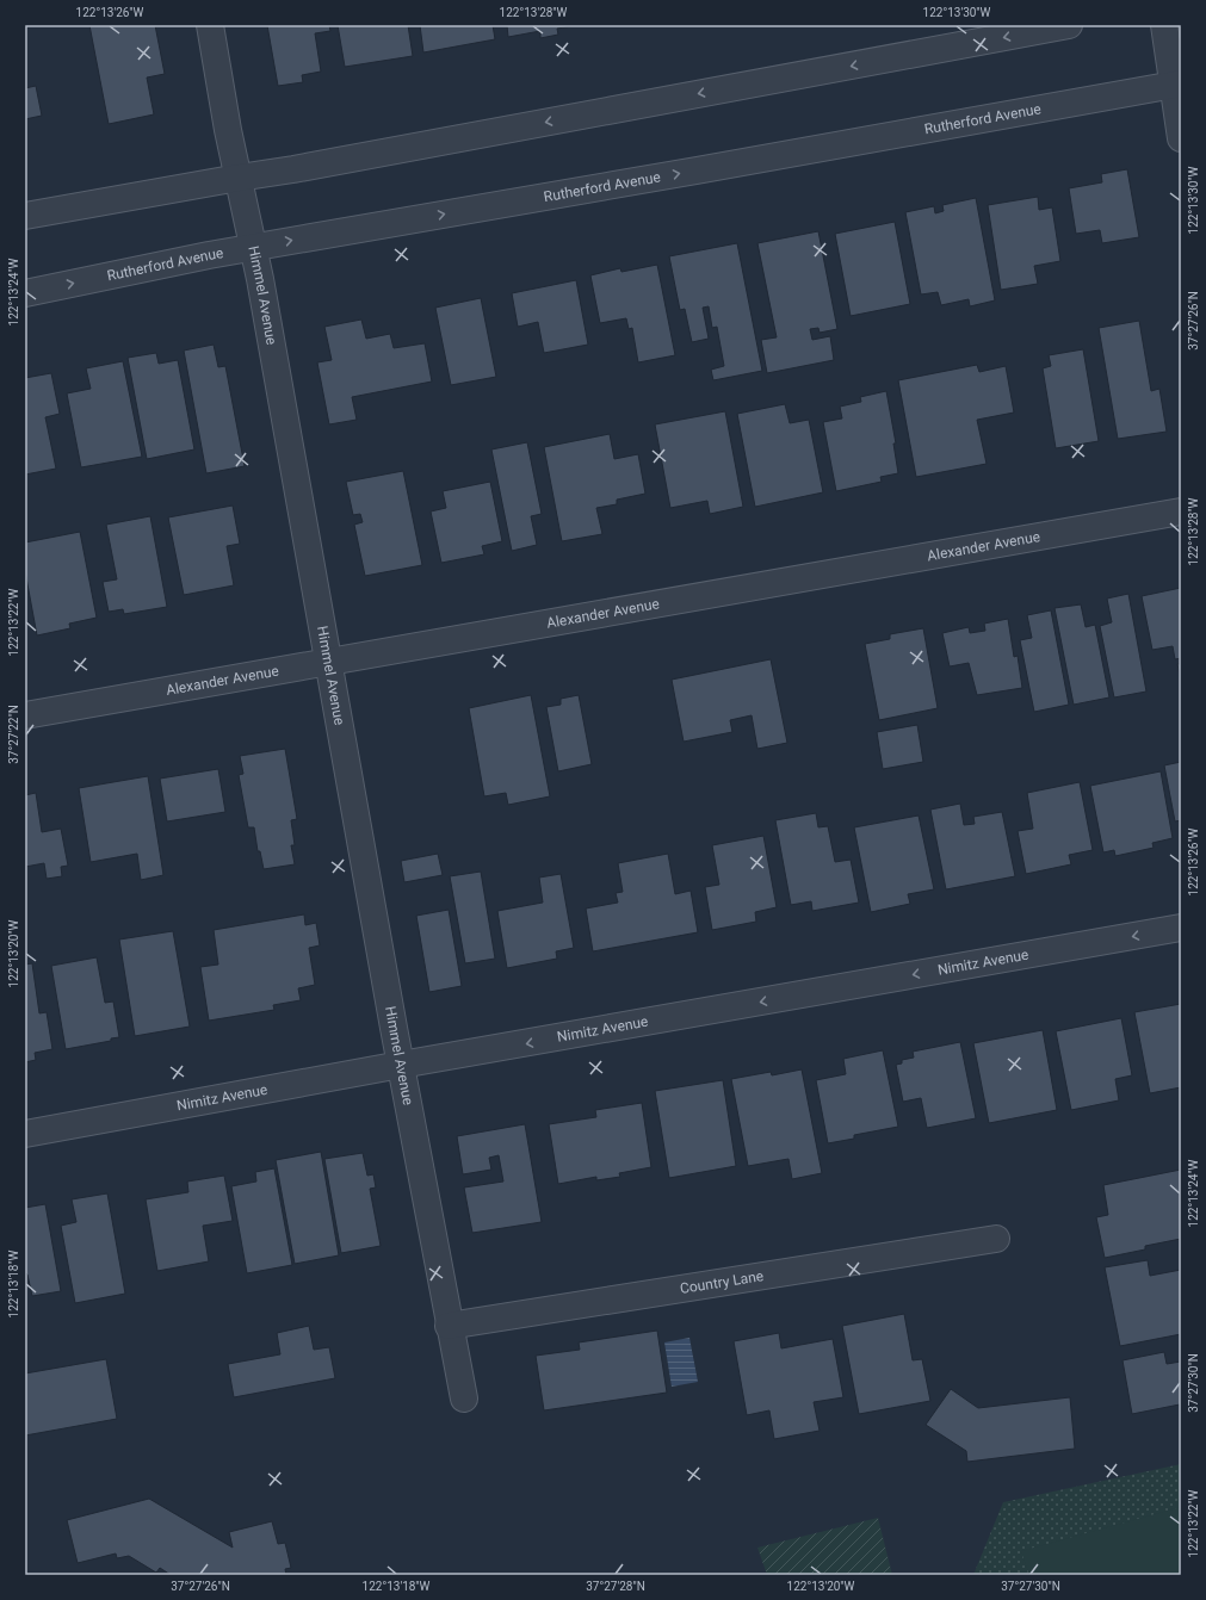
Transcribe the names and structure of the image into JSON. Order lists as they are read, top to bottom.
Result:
{
  "streets": {
    "street": [
      "Rutherford Avenue",
      "Himmel Avenue",
      "Alexander Avenue",
      "Nimitz Avenue",
      "Country Lane"
    ]
  },
  "crossings": [
    ["Rutherford Avenue", "Himmel Avenue"],
    ["Himmel Avenue", "Alexander Avenue"],
    ["Himmel Avenue", "Nimitz Avenue"],
    ["Himmel Avenue", "Country Lane"]
  ],
  "one_way": ["Nimitz Avenue"],
  "coordinates": [
    "122°13'26\"W",
    "122°13'28\"W",
    "122°13'30\"W",
    "122°13'24\"W",
    "37°27'26\"N",
    "122°13'22\"W",
    "37°27'22\"N",
    "122°13'20\"W",
    "122°13'18\"W",
    "37°27'30\"N",
    "37°27'28\"N"
  ]
}
